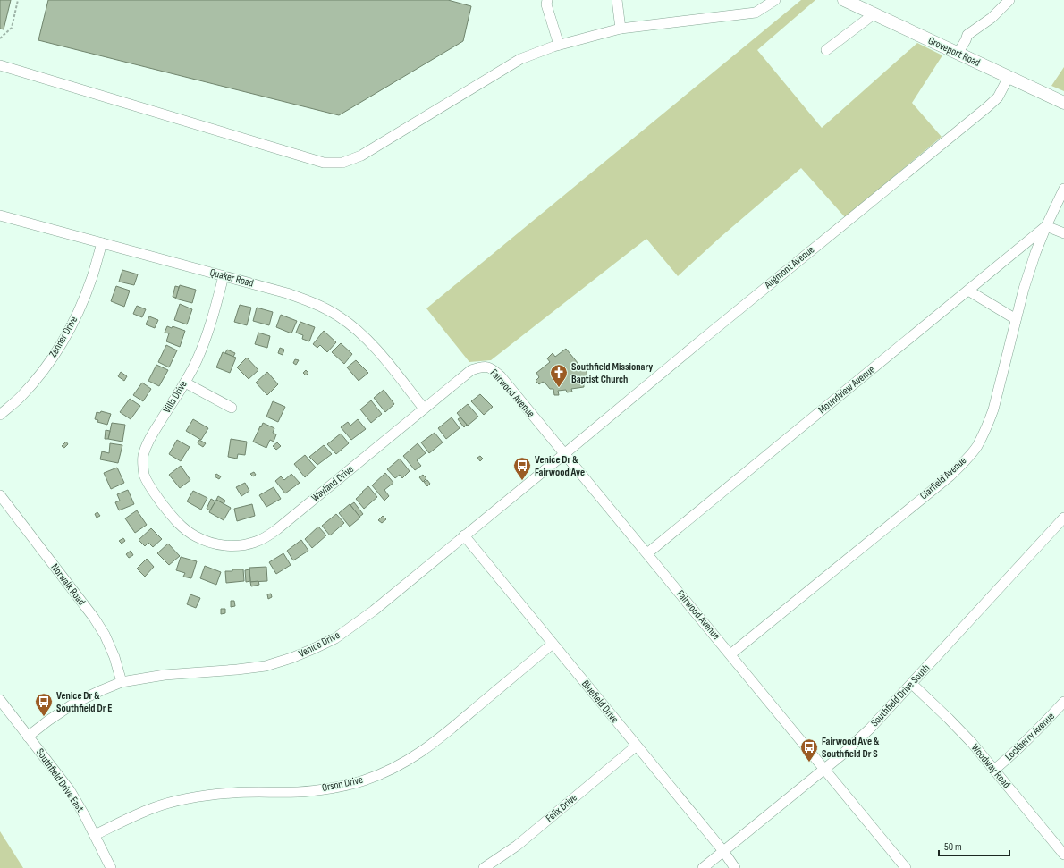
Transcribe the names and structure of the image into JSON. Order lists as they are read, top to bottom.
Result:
{
  "streets": {
    "main road": ["Groveport Road"],
    "street": [
      "Augmont Avenue",
      "Quaker Road",
      "Zenner Drive",
      "Moundview Avenue",
      "Fairwood Avenue",
      "Villa Drive",
      "Clarfield Avenue",
      "Wayland Drive",
      "Norwalk Road",
      "Venice Drive",
      "Southfield Drive South",
      "Bluefield Drive",
      "Lockberry Avenue",
      "Woodway Road",
      "Southfield Drive East",
      "Orson Drive",
      "Felix Drive"
    ]
  },
  "crossings": [
    ["Groveport Road", "Augmont Avenue"],
    ["Augmont Avenue", "Fairwood Avenue"],
    ["Augmont Avenue", "Venice Drive"],
    ["Quaker Road", "Zenner Drive"],
    ["Quaker Road", "Villa Drive"],
    ["Quaker Road", "Wayland Drive"],
    ["Moundview Avenue", "Fairwood Avenue"],
    ["Moundview Avenue", "Clarfield Avenue"],
    ["Fairwood Avenue", "Clarfield Avenue"],
    ["Fairwood Avenue", "Wayland Drive"],
    ["Fairwood Avenue", "Venice Drive"],
    ["Fairwood Avenue", "Southfield Drive South"],
    ["Villa Drive", "Wayland Drive"],
    ["Norwalk Road", "Venice Drive"],
    ["Venice Drive", "Bluefield Drive"],
    ["Venice Drive", "Southfield Drive East"],
    ["Southfield Drive South", "Bluefield Drive"],
    ["Southfield Drive South", "Woodway Road"],
    ["Bluefield Drive", "Orson Drive"],
    ["Bluefield Drive", "Felix Drive"],
    ["Lockberry Avenue", "Woodway Road"],
    ["Southfield Drive East", "Orson Drive"]
  ],
  "places": {
    "church": ["Southfield Missionary Baptist Church"],
    "bus stop": ["Venice Dr & Fairwood Ave", "Venice Dr & Southfield Dr E", "Fairwood Ave & Southfield Dr S"]
  },
  "scale_bar": "50 m"
}
